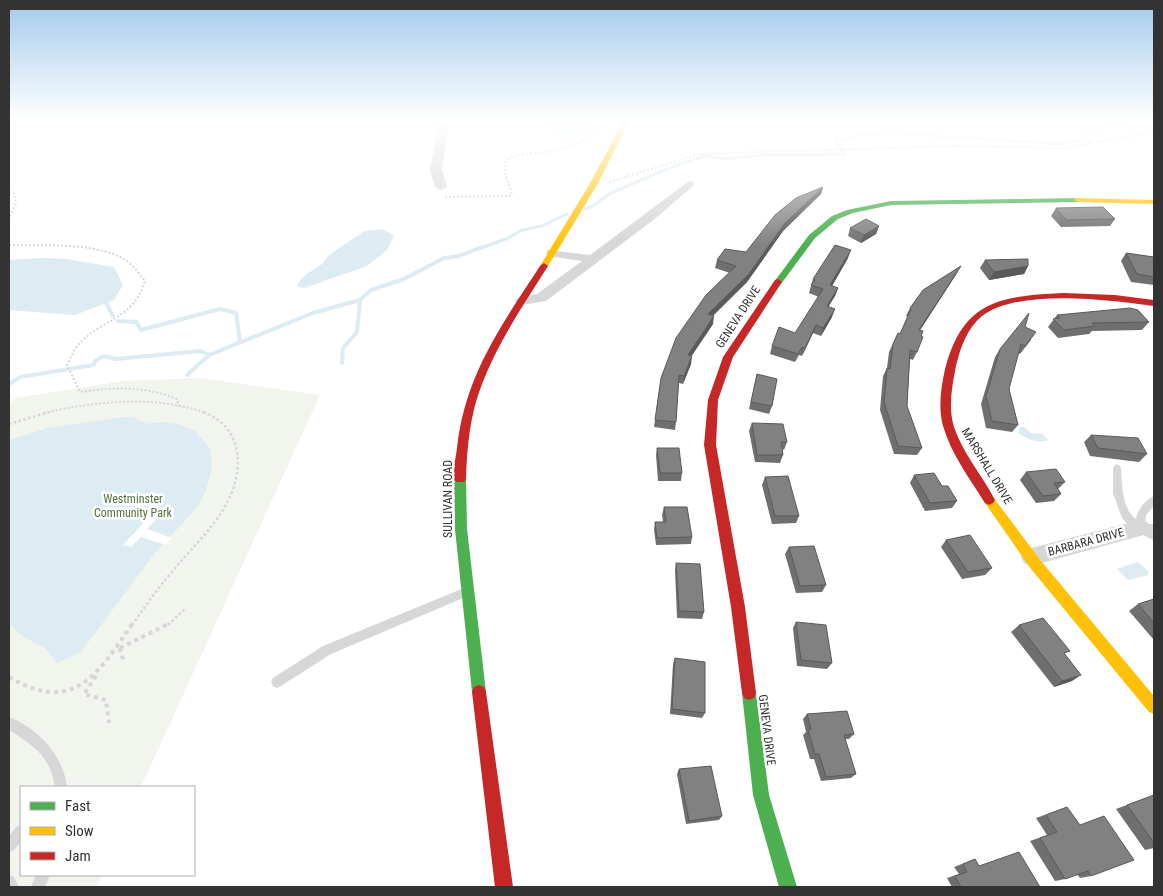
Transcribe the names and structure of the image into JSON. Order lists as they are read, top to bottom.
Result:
{
  "streets": {
    "street": [
      "GENEVA DRIVE",
      "MARSHALL DRIVE",
      "SULLIVAN ROAD",
      "BARBARA DRIVE"
    ]
  },
  "crossings": [
    ["MARSHALL DRIVE", "BARBARA DRIVE"]
  ],
  "parks": ["Westminster Community Park"],
  "legend": ["Fast", "Slow", "Jam"]
}
